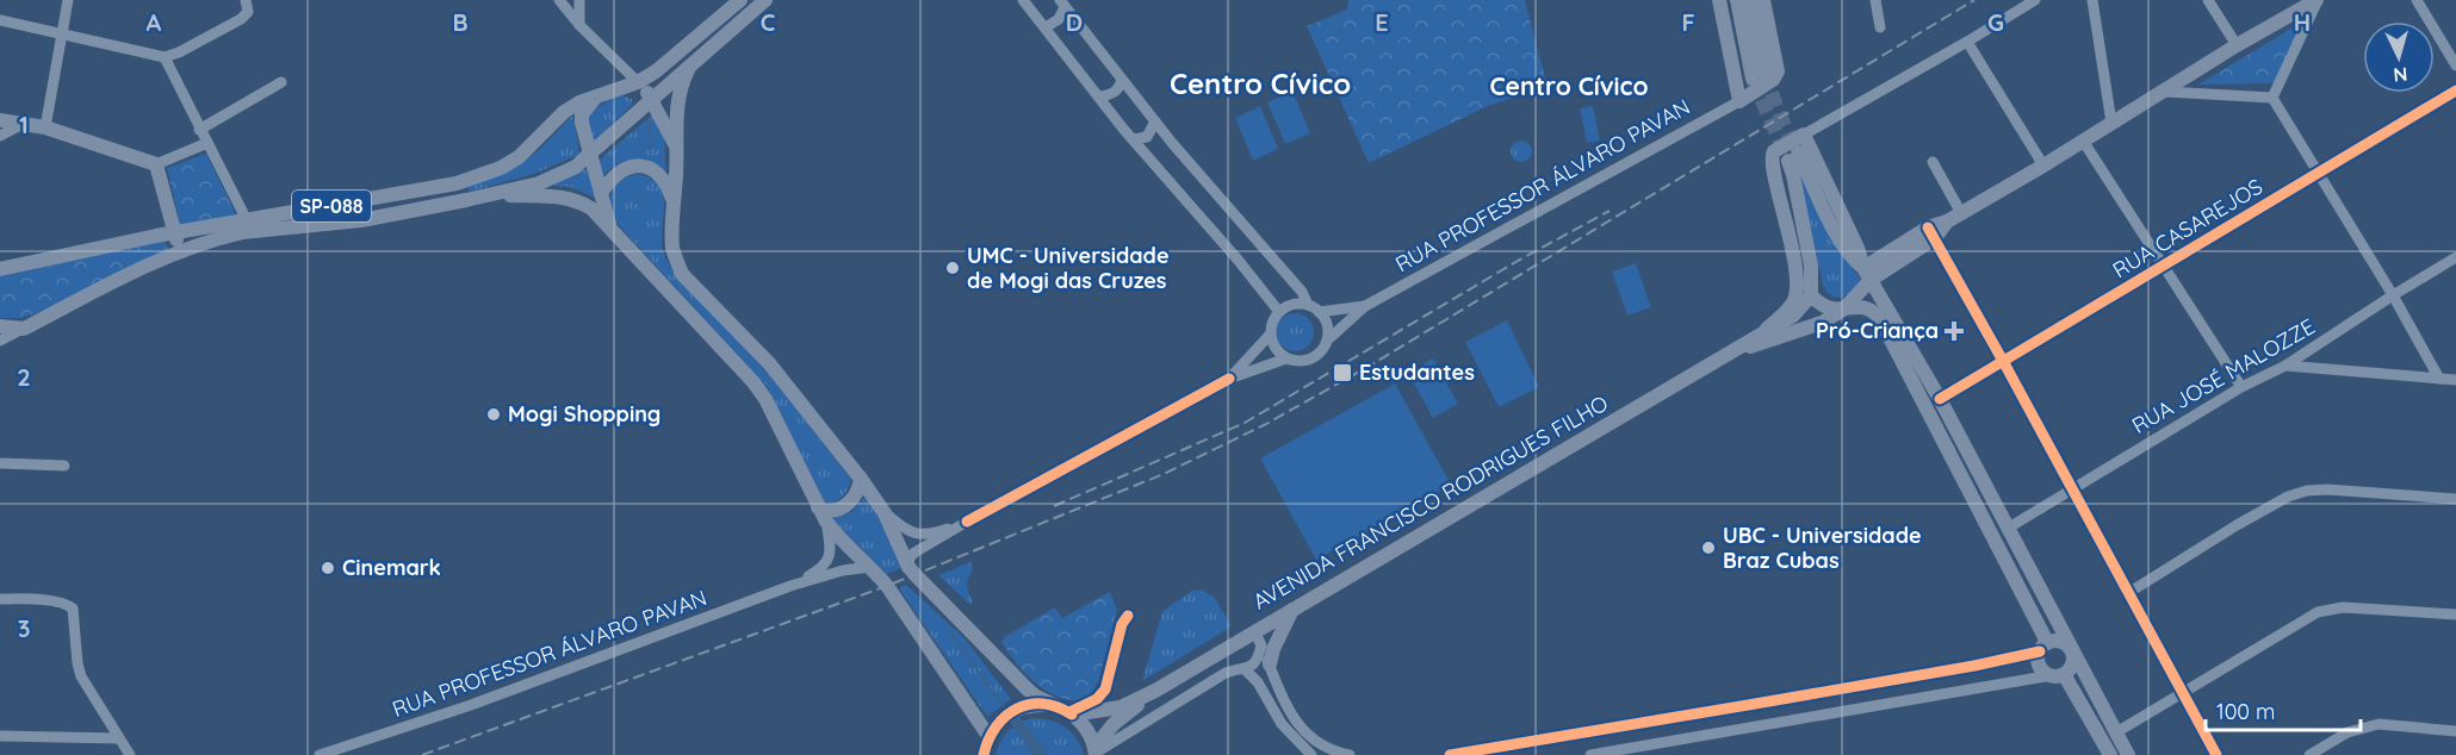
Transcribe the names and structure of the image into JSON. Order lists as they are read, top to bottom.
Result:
{
  "streets": {
    "main road": ["SP-088", "AVENIDA FRANCISCO RODRIGUES FILHO"],
    "street": ["RUA PROFESSOR ÁLVARO PAVAN", "RUA CASAREJOS", "RUA JOSÉ MALOZZE"]
  },
  "districts": ["Centro Cívico", "Centro Cívico"],
  "places": {
    "other": [
      "UMC - Universidade de Mogi das Cruzes",
      "Mogi Shopping",
      "UBC - Universidade Braz Cubas",
      "Cinemark"
    ],
    "health": ["Pró-Criança"],
    "transit": ["Estudantes"]
  },
  "scale_bar": "100 m",
  "north": "bottom",
  "grid": {
    "columns": [
      "A",
      "B",
      "C",
      "D",
      "E",
      "F",
      "G",
      "H"
    ],
    "rows": ["1", "2", "3"]
  }
}
